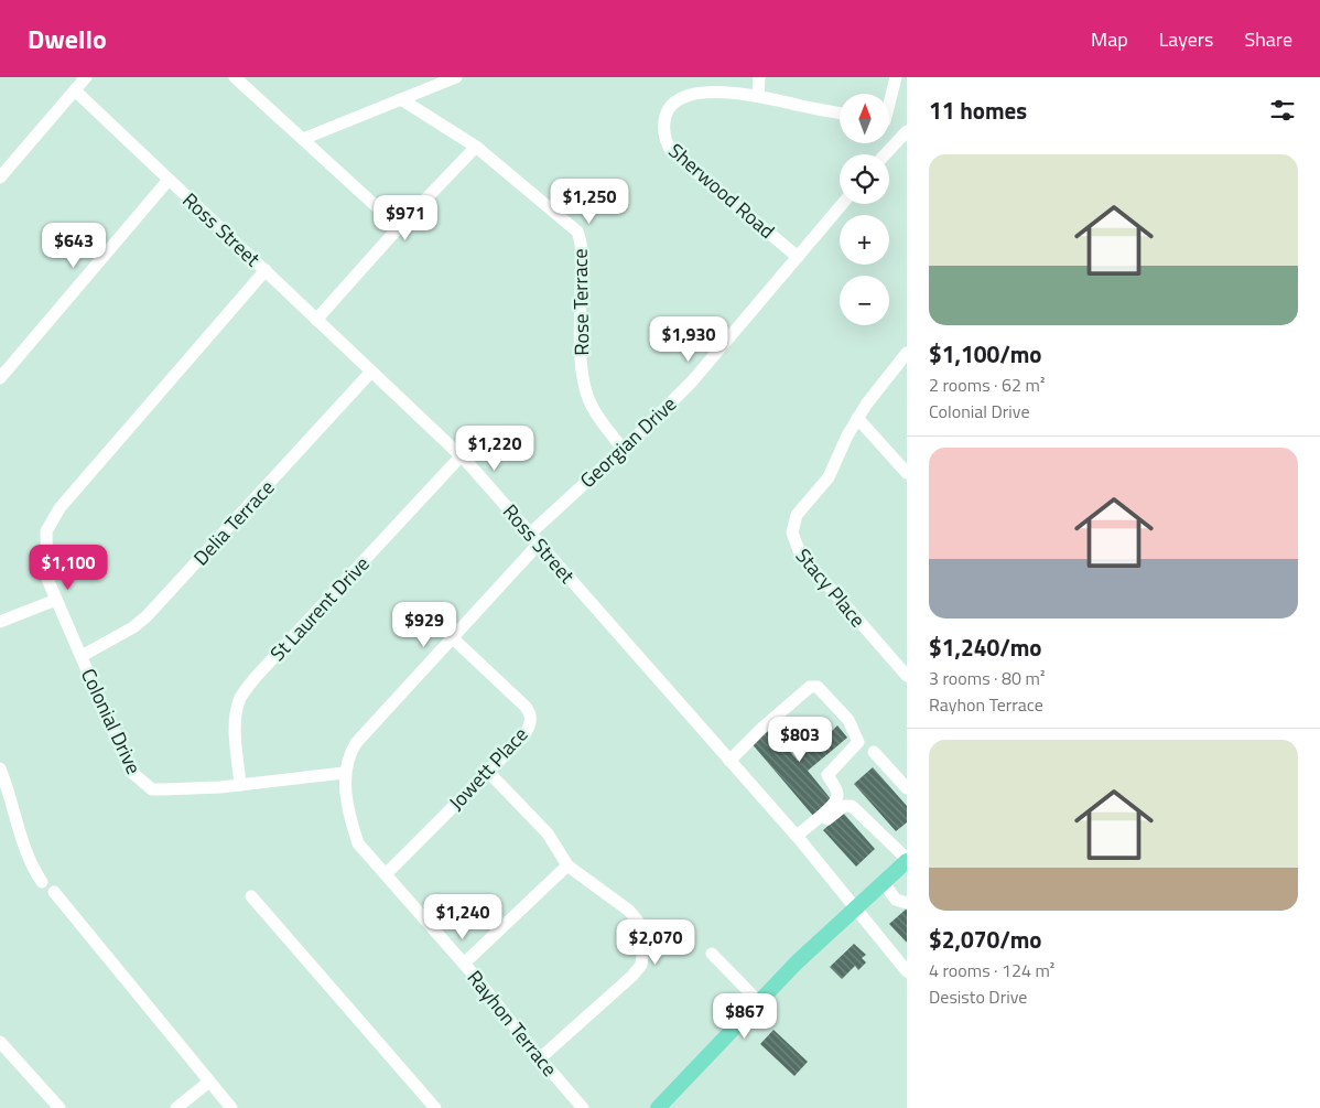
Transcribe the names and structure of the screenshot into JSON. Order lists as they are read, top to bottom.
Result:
{
  "streets": {
    "street": [
      "Sherwood Road",
      "Ross Street",
      "Rose Terrace",
      "Georgian Drive",
      "Delia Terrace",
      "Stacy Place",
      "St Laurent Drive",
      "Colonial Drive",
      "Jowett Place",
      "Rayhon Terrace"
    ]
  },
  "crossings": [
    ["Sherwood Road", "Georgian Drive"],
    ["Ross Street", "Georgian Drive"],
    ["Ross Street", "Delia Terrace"],
    ["Ross Street", "St Laurent Drive"],
    ["Ross Street", "Colonial Drive"],
    ["Rose Terrace", "Georgian Drive"],
    ["Delia Terrace", "Colonial Drive"],
    ["St Laurent Drive", "Colonial Drive"],
    ["Colonial Drive", "Rayhon Terrace"],
    ["Jowett Place", "Rayhon Terrace"]
  ],
  "north": "top",
  "page": {
    "header": "Dwello",
    "nav": ["Map", "Layers", "Share"],
    "heading": "11 homes",
    "map_buttons": ["+", "−"],
    "list": [
      {
        "name": "$1,100/mo",
        "note": "2 rooms · 62 m² · Colonial Drive"
      },
      {
        "name": "$1,240/mo",
        "note": "3 rooms · 80 m² · Rayhon Terrace"
      },
      {
        "name": "$2,070/mo",
        "note": "4 rooms · 124 m² · Desisto Drive"
      }
    ],
    "price": [
      "$1,250",
      "$971",
      "$643",
      "$1,930",
      "$1,220",
      "$1,100",
      "$929",
      "$803",
      "$1,240",
      "$2,070",
      "$867"
    ]
  }
}
